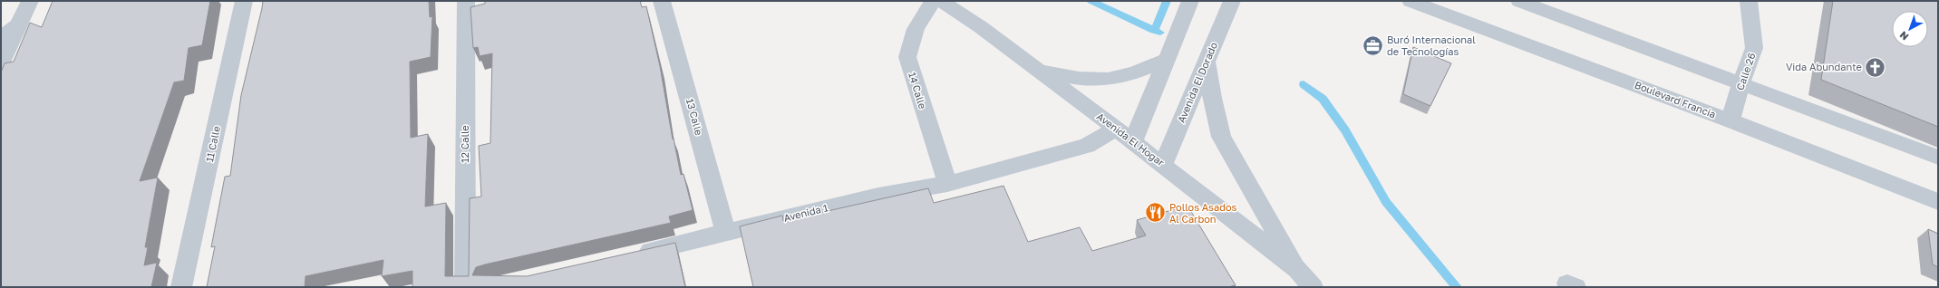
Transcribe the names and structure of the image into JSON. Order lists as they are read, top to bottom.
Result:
{
  "streets": {
    "street": [
      "Calle 26",
      "Avenida El Dorado",
      "14 Calle",
      "Boulevard Francia",
      "13 Calle",
      "Avenida El Hogar",
      "11 Calle",
      "12 Calle",
      "Avenida 1"
    ]
  },
  "crossings": [
    ["Calle 26", "Boulevard Francia"],
    ["Avenida El Dorado", "Avenida El Hogar"],
    ["14 Calle", "Avenida 1"],
    ["13 Calle", "Avenida 1"],
    ["Avenida El Hogar", "Avenida 1"]
  ],
  "places": {
    "office": ["Buró Internacional de Tecnologías"],
    "church": ["Vida Abundante"],
    "restaurant": ["Pollos Asados Al Carbon"]
  },
  "north": "bottom left"
}
